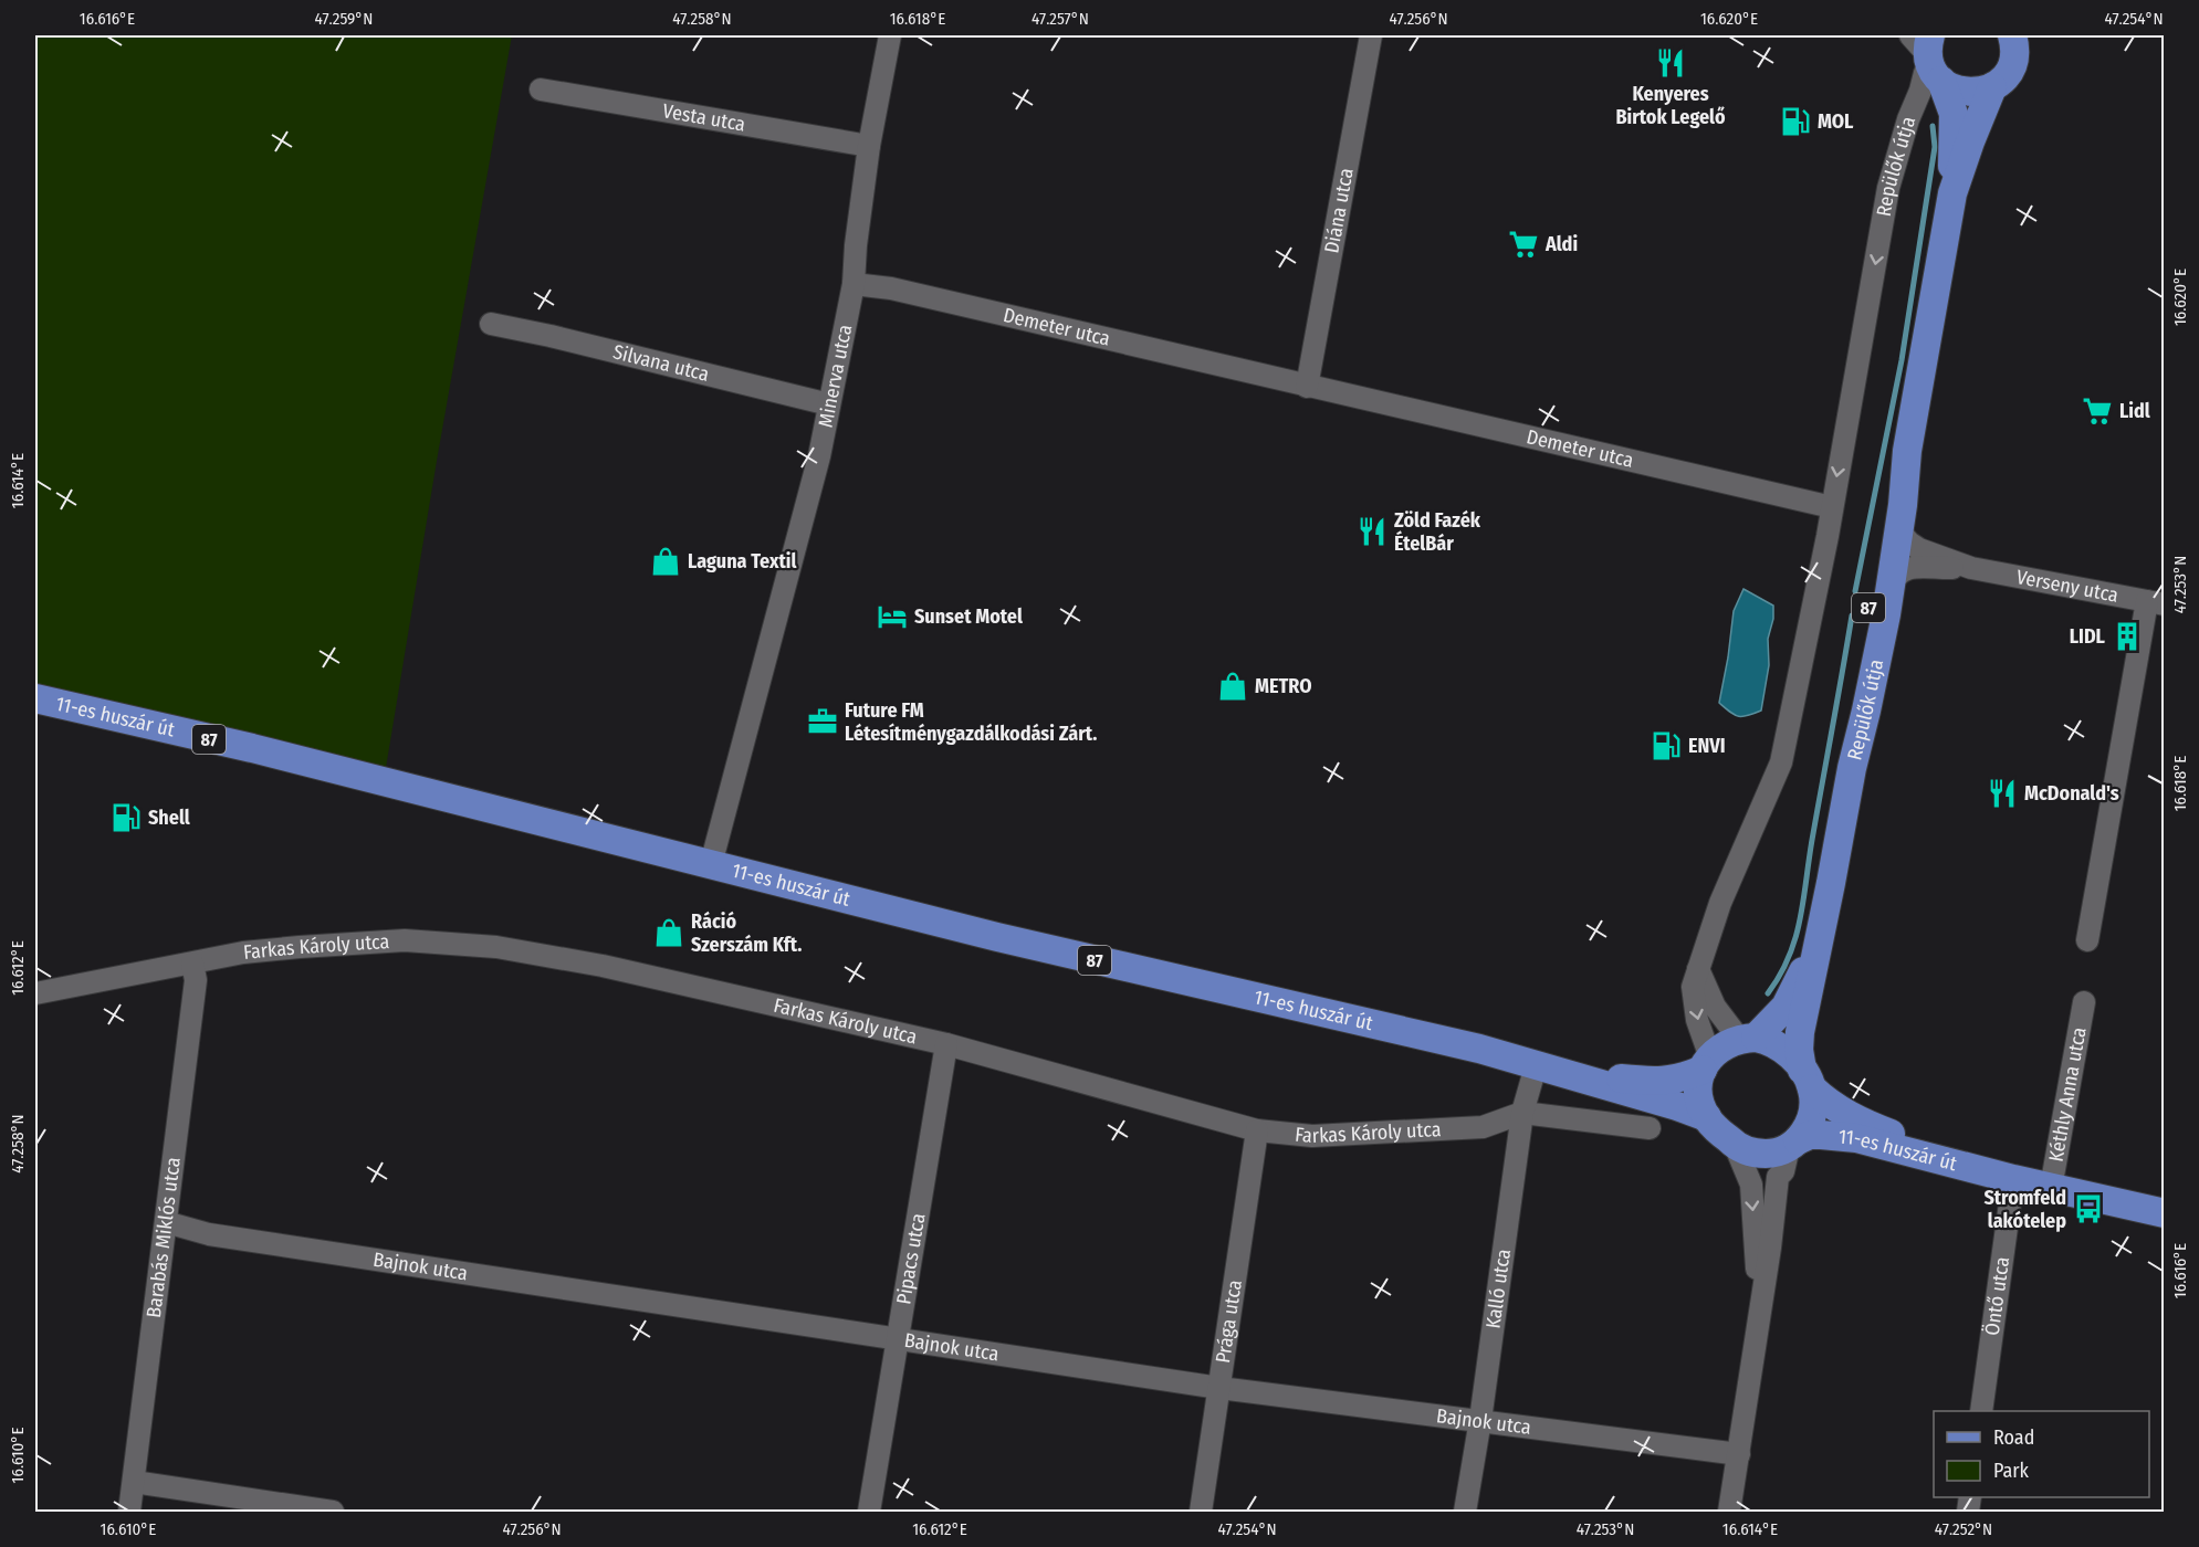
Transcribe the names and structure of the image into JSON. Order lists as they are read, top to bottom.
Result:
{
  "streets": {
    "main road": ["Repülők útja", "87", "11-es huszár út"],
    "street": [
      "Vesta utca",
      "Diána utca",
      "Demeter utca",
      "Silvana utca",
      "Minerva utca",
      "Verseny utca",
      "Farkas Károly utca",
      "Kéthly Anna utca",
      "Barabás Miklós utca",
      "Pipacs utca",
      "Bajnok utca",
      "Kalló utca",
      "Öntő utca",
      "Prága utca"
    ]
  },
  "crossings": [
    ["Vesta utca", "Minerva utca"],
    ["Repülők útja", "Demeter utca"],
    ["Repülők útja", "Verseny utca"],
    ["Repülők útja", "87"],
    ["Diána utca", "Demeter utca"],
    ["Demeter utca", "Minerva utca"],
    ["Silvana utca", "Minerva utca"],
    ["Minerva utca", "11-es huszár út"],
    ["87", "11-es huszár út"],
    ["87", "Kalló utca"],
    ["11-es huszár út", "Kéthly Anna utca"],
    ["11-es huszár út", "Kalló utca"],
    ["11-es huszár út", "Öntő utca"],
    ["Farkas Károly utca", "Barabás Miklós utca"],
    ["Farkas Károly utca", "Pipacs utca"],
    ["Farkas Károly utca", "Kalló utca"],
    ["Farkas Károly utca", "Prága utca"],
    ["Barabás Miklós utca", "Bajnok utca"],
    ["Pipacs utca", "Bajnok utca"],
    ["Bajnok utca", "Kalló utca"],
    ["Bajnok utca", "Prága utca"]
  ],
  "places": {
    "restaurant": ["Kenyeres Birtok Legelő", "Zöld Fazék ÉtelBár", "McDonald's"],
    "fuel station": ["MOL", "ENVI", "Shell"],
    "supermarket": ["Aldi", "Lidl"],
    "shop": ["Laguna Textil", "METRO", "Ráció Szerszám Kft."],
    "hotel": ["Sunset Motel"],
    "building": ["LIDL"],
    "office": ["Future FM Létesítménygazdálkodási Zárt."],
    "bus stop": ["Stromfeld lakótelep"]
  },
  "legend": ["Road", "Park"],
  "coordinates": [
    "16.616°E",
    "47.259°N",
    "47.258°N",
    "16.618°E",
    "47.257°N",
    "47.256°N",
    "16.620°E",
    "47.254°N",
    "16.614°E",
    "47.253°N",
    "16.612°E",
    "16.610°E",
    "47.252°N"
  ]
}
